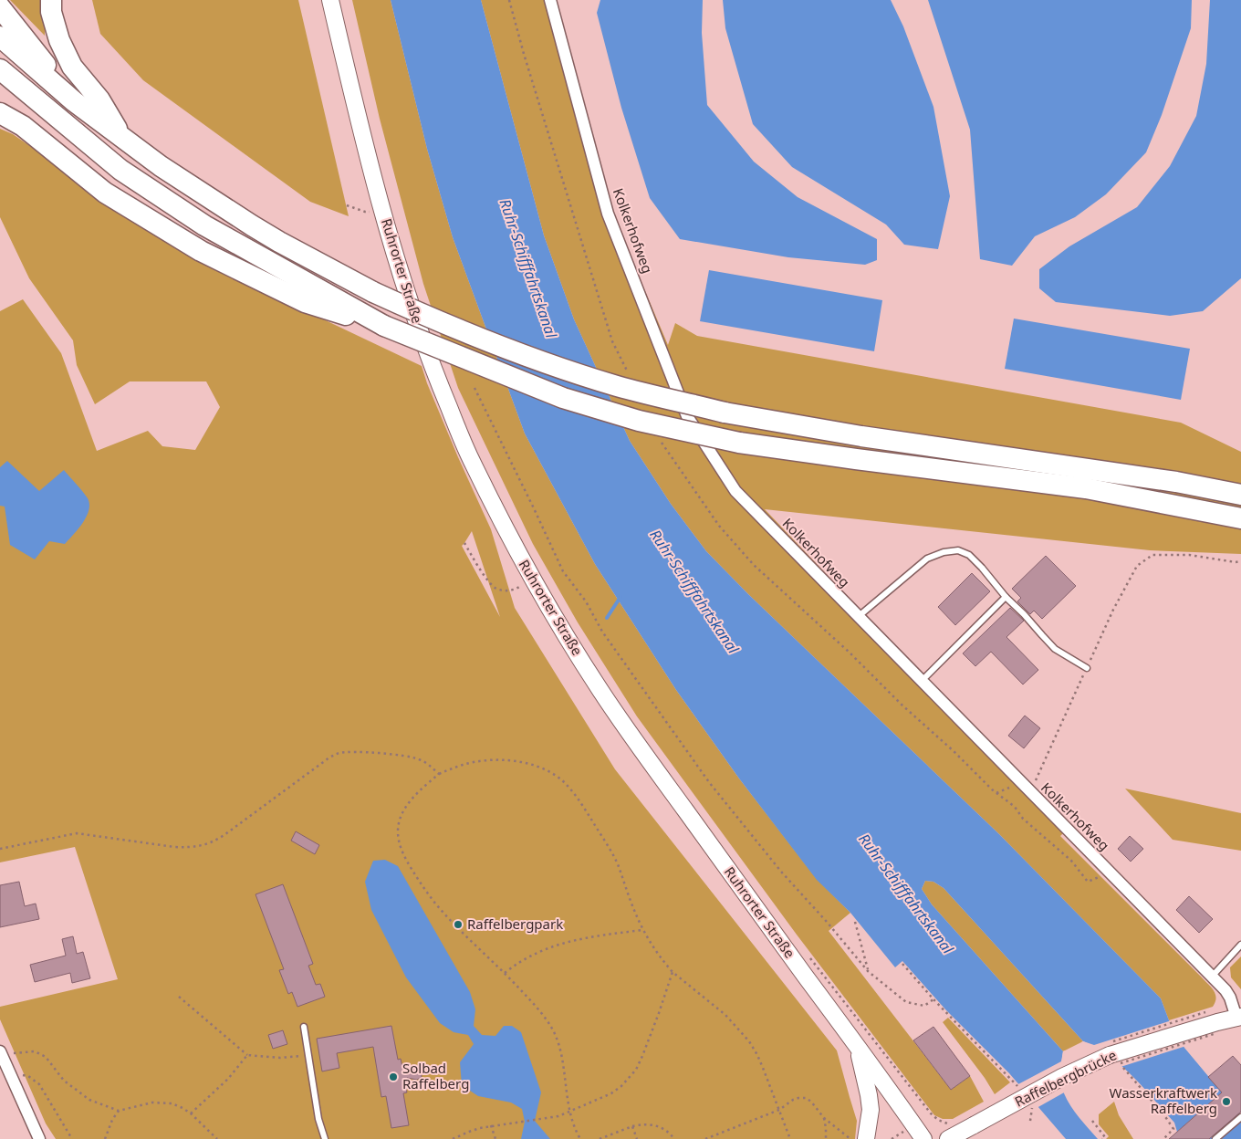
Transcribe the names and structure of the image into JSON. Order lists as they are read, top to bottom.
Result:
{
  "streets": {
    "main road": ["Ruhrorter Straße", "Raffelbergbrücke"],
    "street": ["Kolkerhofweg"]
  },
  "crossings": [
    ["Kolkerhofweg", "Raffelbergbrücke"]
  ],
  "water": ["Ruhr-Schifffahrtskanal"],
  "places": ["Raffelbergpark", "Solbad Raffelberg", "Wasserkraftwerk Raffelberg"]
}
